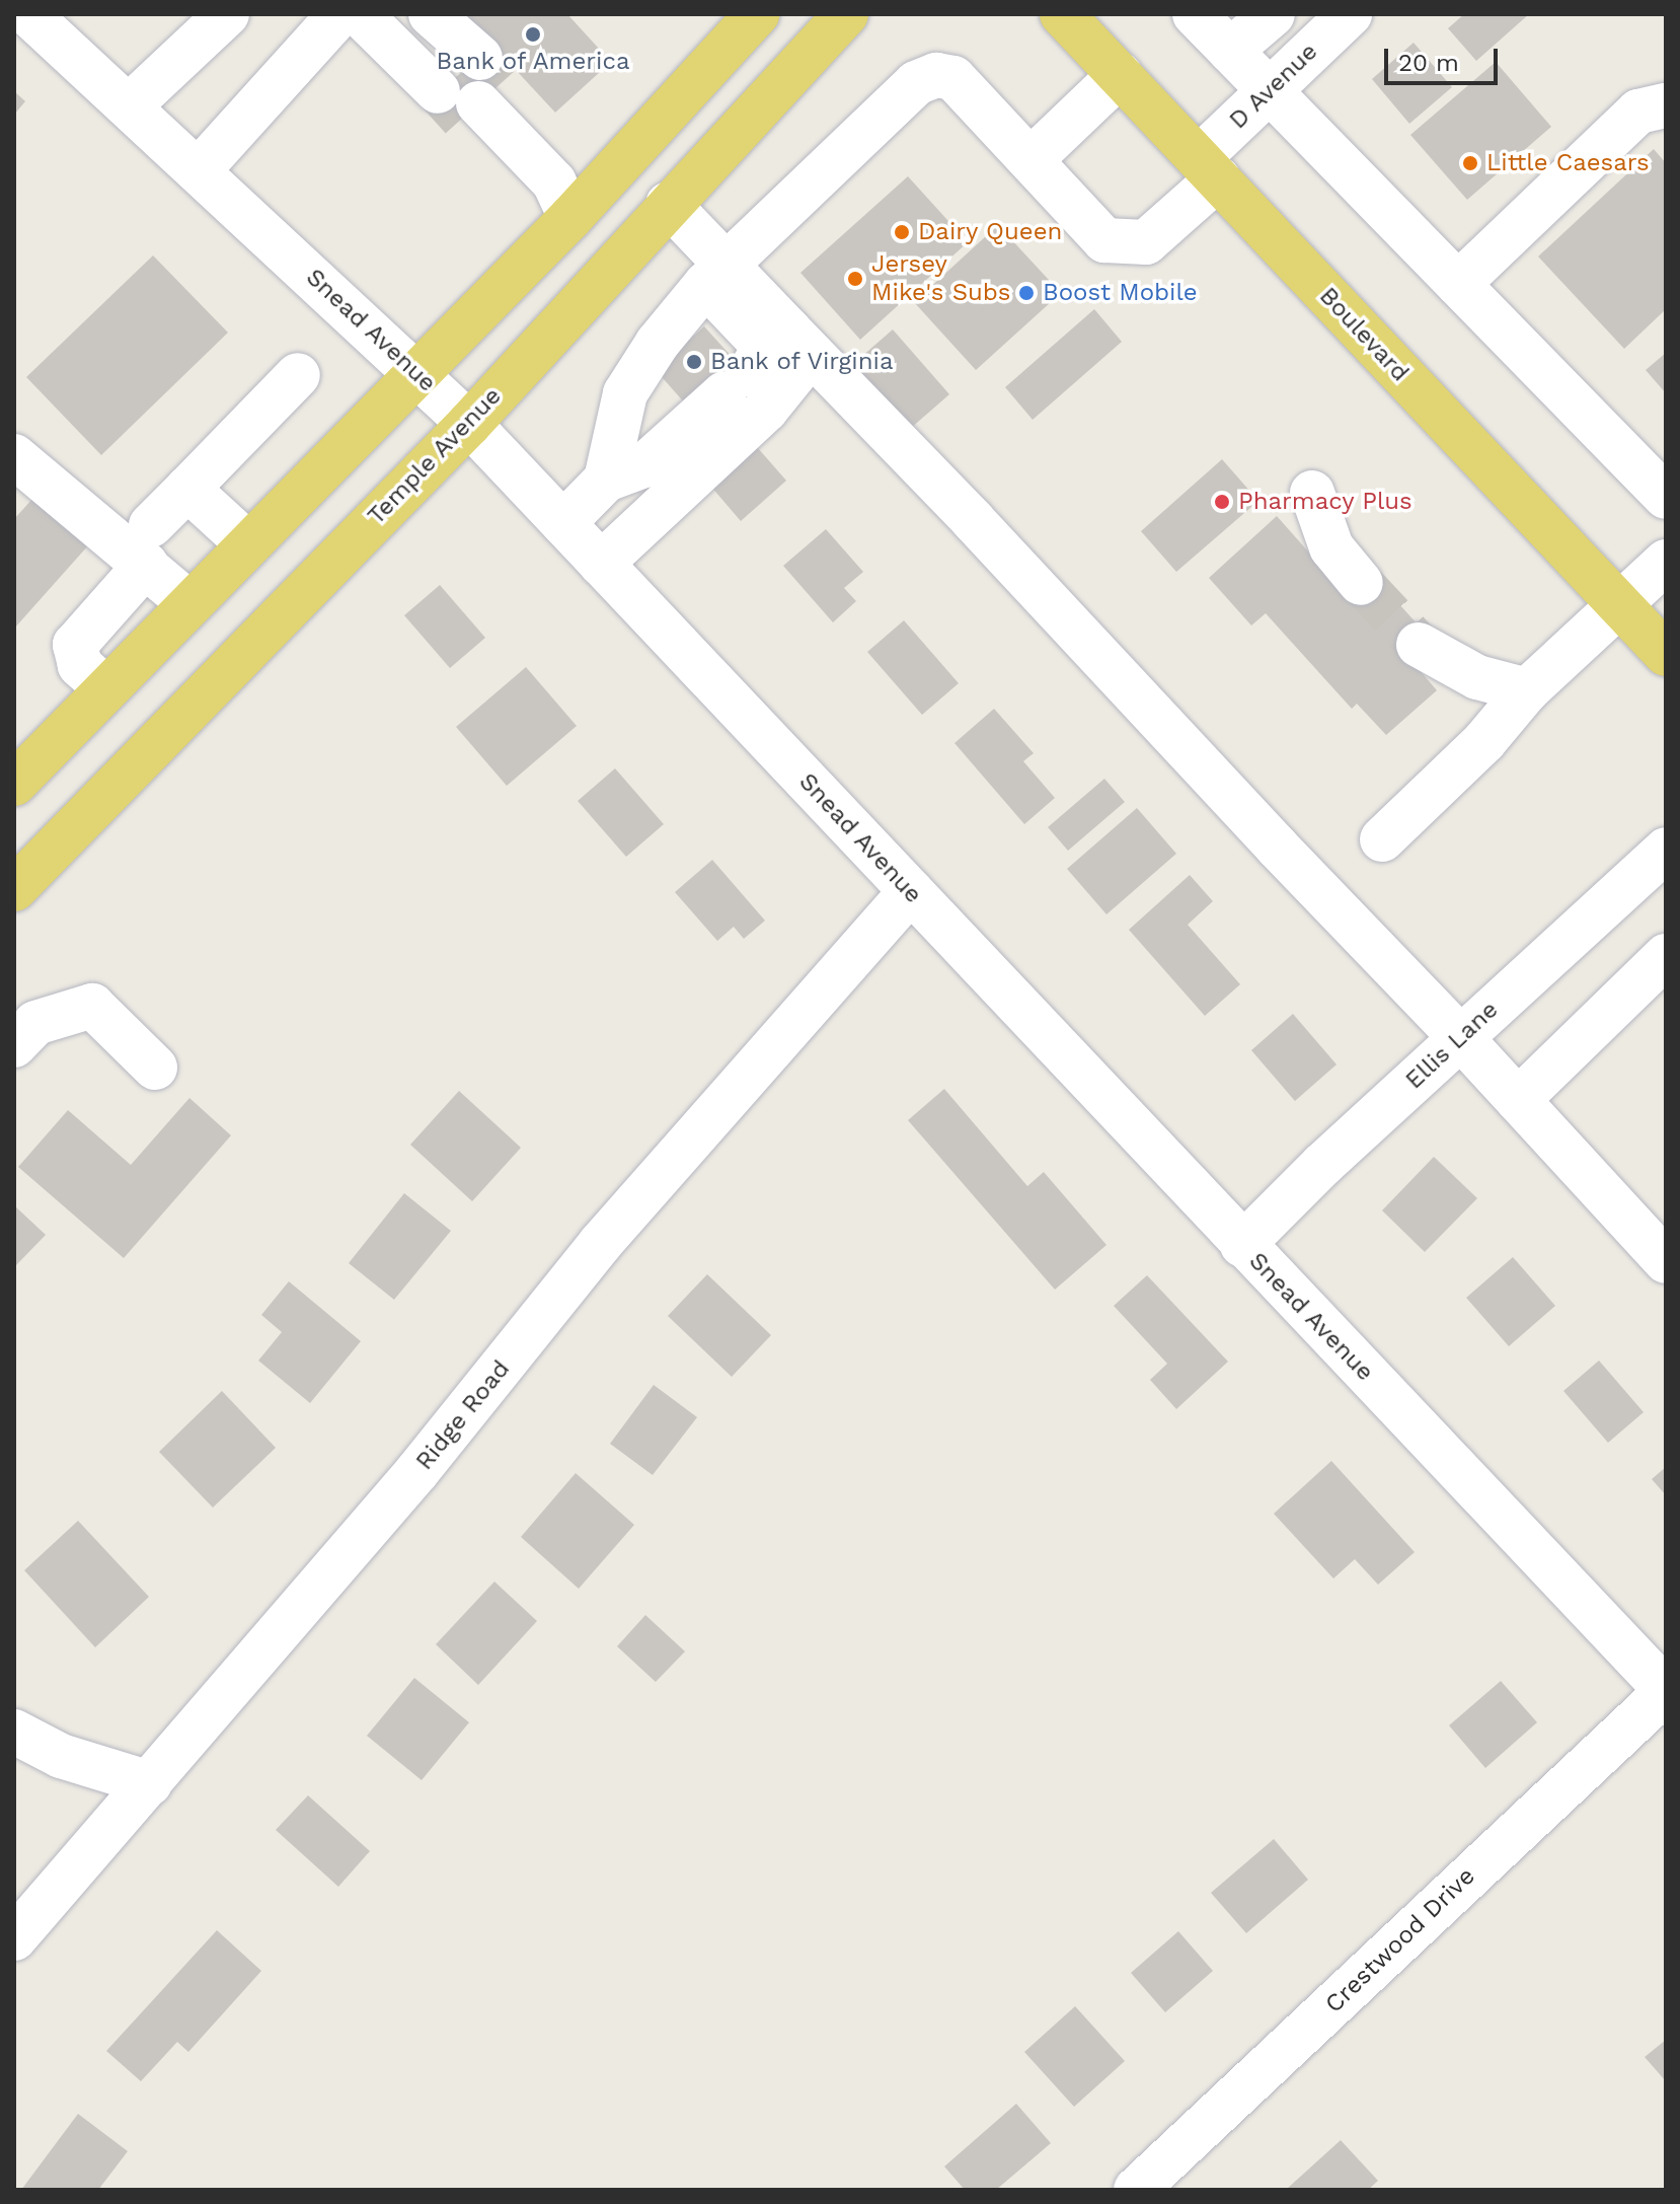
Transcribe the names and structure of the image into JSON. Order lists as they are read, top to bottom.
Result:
{
  "streets": {
    "main road": ["Boulevard", "Temple Avenue"],
    "street": [
      "D Avenue",
      "Snead Avenue",
      "Ellis Lane",
      "Ridge Road",
      "Crestwood Drive"
    ]
  },
  "crossings": [
    ["D Avenue", "Boulevard"],
    ["Snead Avenue", "Temple Avenue"],
    ["Snead Avenue", "Ellis Lane"],
    ["Snead Avenue", "Ridge Road"],
    ["Snead Avenue", "Crestwood Drive"]
  ],
  "places": [
    "Bank of America",
    "Little Caesars",
    "Dairy Queen",
    "Jersey Mike's Subs",
    "Boost Mobile",
    "Bank of Virginia",
    "Pharmacy Plus"
  ],
  "scale_bar": "20 m"
}
